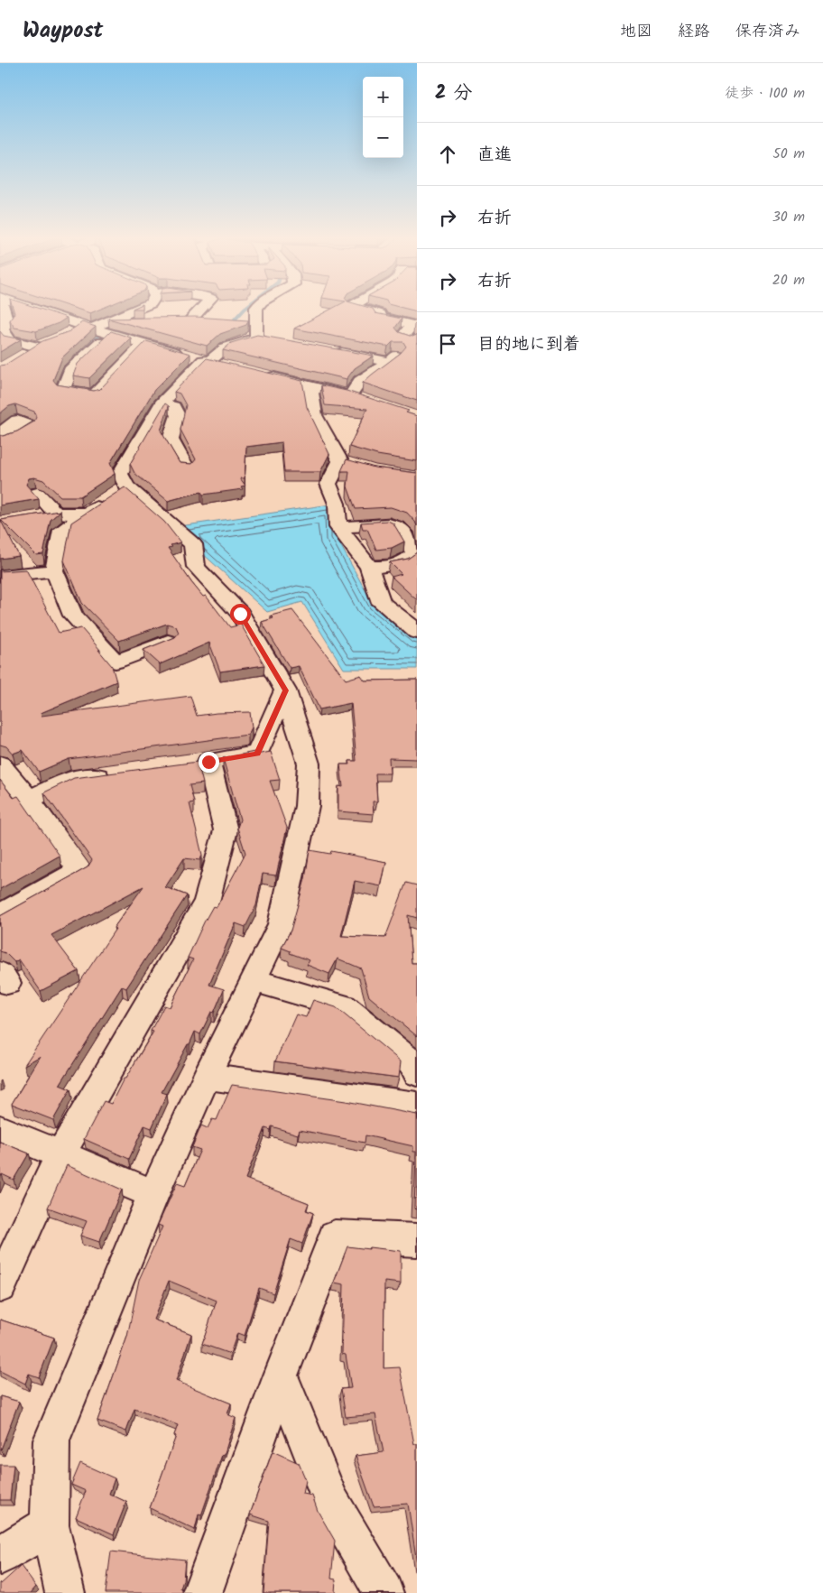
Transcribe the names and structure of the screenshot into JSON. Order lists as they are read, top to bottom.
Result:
{
  "page": {
    "header": "Waypost",
    "nav": ["地図", "経路", "保存済み"],
    "heading": ["2 分", "徒歩 · 100 m"],
    "map_buttons": ["+", "−"],
    "list": [
      ["直進", "50 m"],
      ["右折", "30 m"],
      ["右折", "20 m"],
      "目的地に到着"
    ]
  }
}
